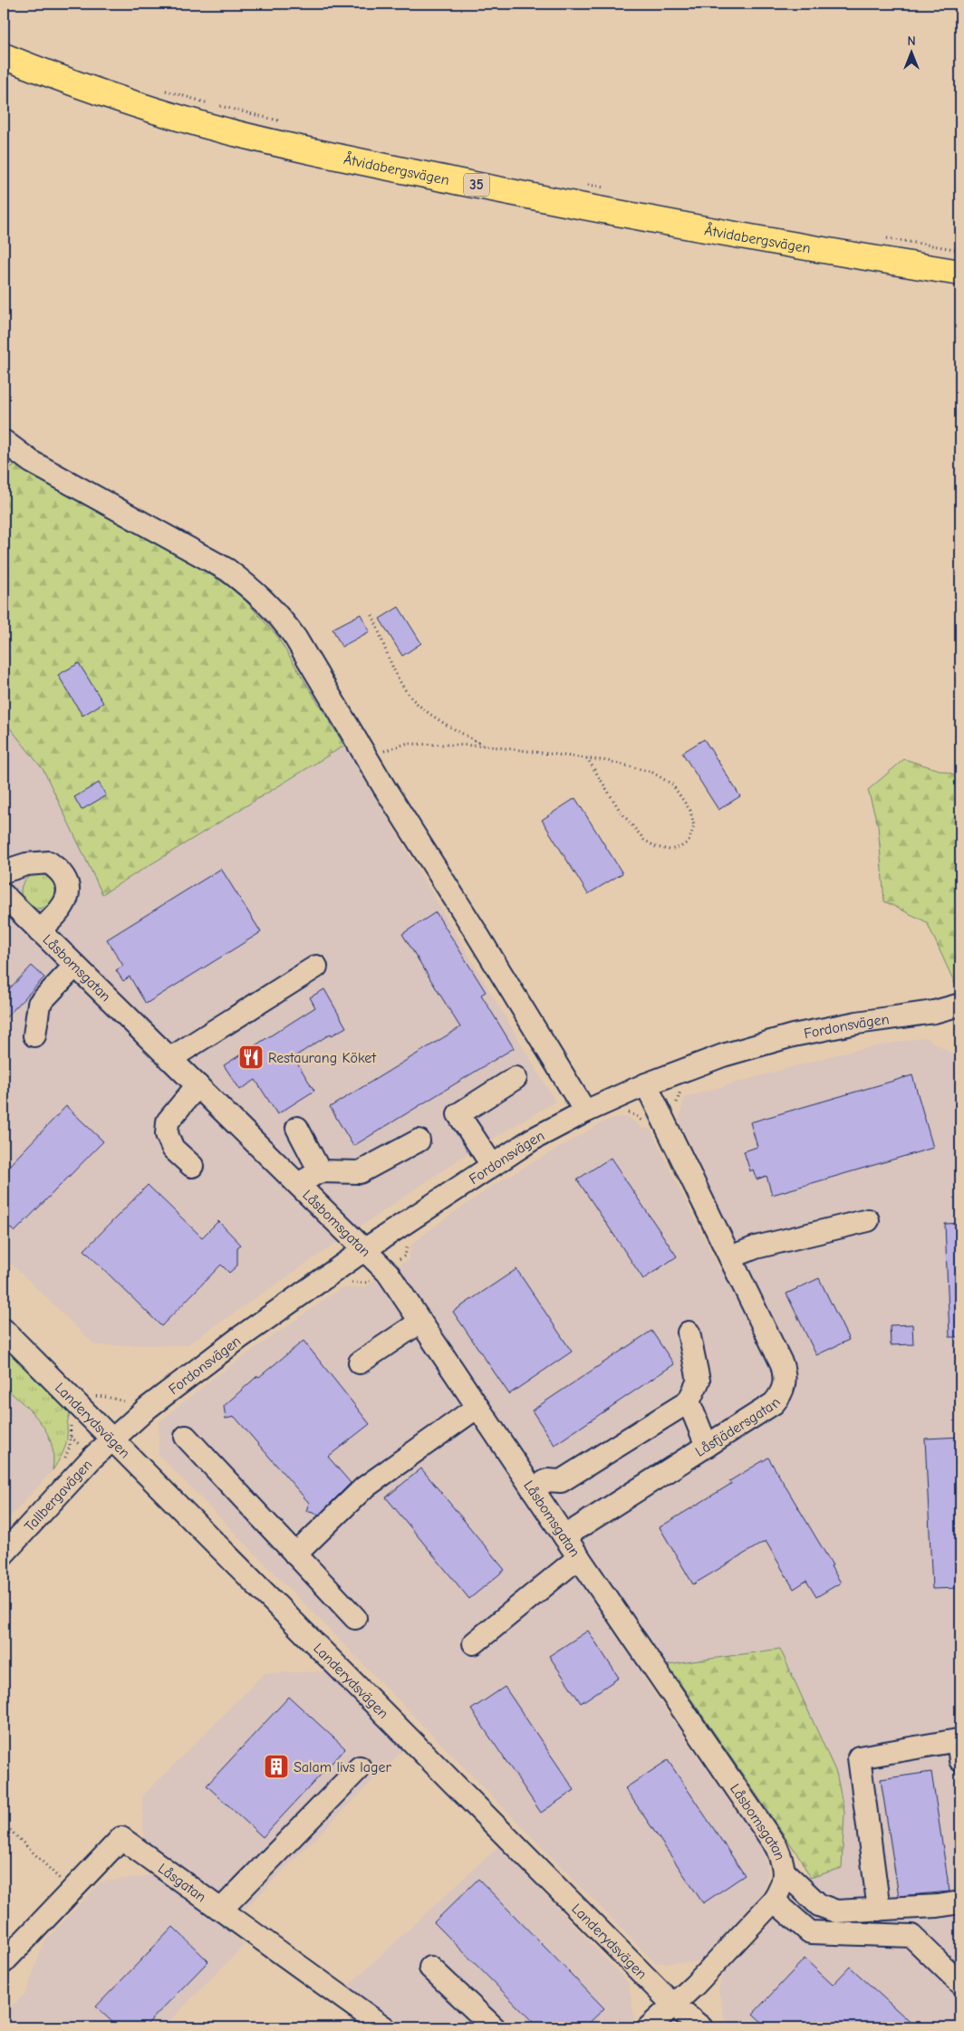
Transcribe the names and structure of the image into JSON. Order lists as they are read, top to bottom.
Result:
{
  "streets": {
    "main road": ["Åtvidabergsvägen", "35"],
    "street": [
      "Låsbomsgatan",
      "Fordonsvägen",
      "Landerydsvägen",
      "Låsfjädersgatan",
      "Tallbergavägen",
      "Låsgatan"
    ]
  },
  "crossings": [
    ["Låsbomsgatan", "Fordonsvägen"],
    ["Låsbomsgatan", "Landerydsvägen"],
    ["Låsbomsgatan", "Låsfjädersgatan"],
    ["Fordonsvägen", "Landerydsvägen"],
    ["Fordonsvägen", "Låsfjädersgatan"],
    ["Fordonsvägen", "Tallbergavägen"],
    ["Landerydsvägen", "Tallbergavägen"]
  ],
  "places": {
    "restaurant": ["Restaurang Köket"],
    "building": ["Salam livs lager"]
  },
  "north": "top"
}
